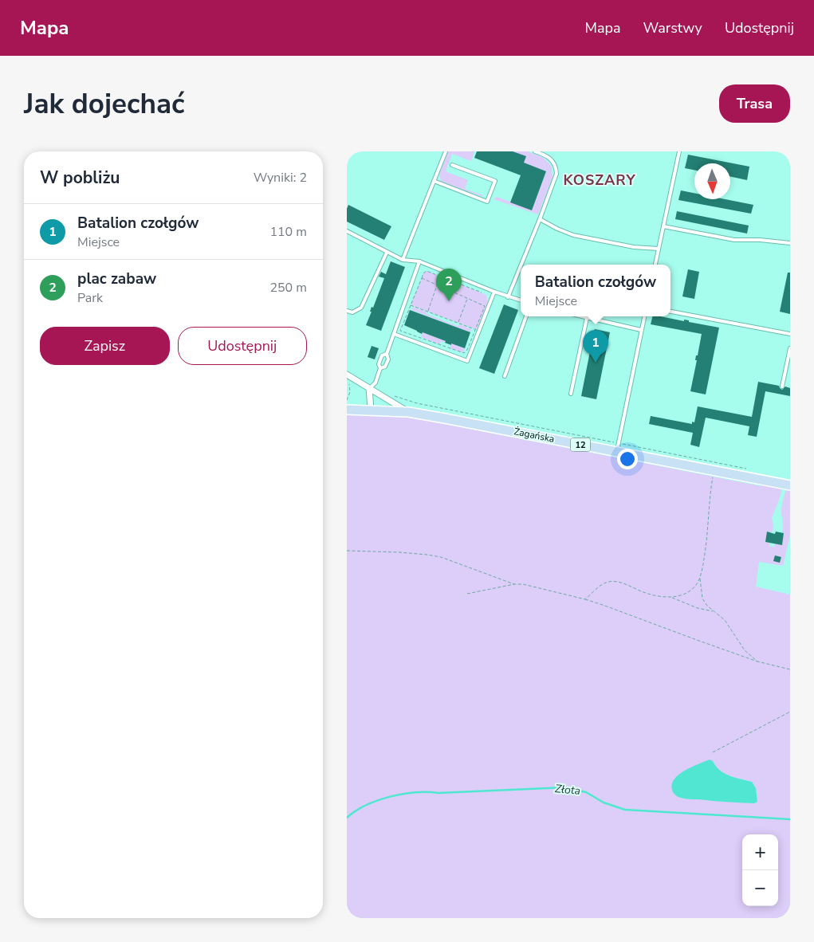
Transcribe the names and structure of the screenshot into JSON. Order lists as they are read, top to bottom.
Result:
{
  "streets": {
    "main road": ["Żagańska", "12"]
  },
  "districts": ["KOSZARY"],
  "water": ["Złota"],
  "north": "bottom",
  "page": {
    "header": "Mapa",
    "nav": ["Mapa", "Warstwy", "Udostępnij"],
    "buttons": [
      "Trasa",
      ["Zapisz", "Udostępnij"]
    ],
    "title": "Jak dojechać",
    "heading": ["W pobliżu", "Wyniki: 2"],
    "list": [
      {
        "mark": "1",
        "name": "Batalion czołgów",
        "note": "Miejsce",
        "value": "110 m"
      },
      {
        "mark": "2",
        "name": "plac zabaw",
        "note": "Park",
        "value": "250 m"
      }
    ],
    "popup": ["Batalion czołgów", "Miejsce"],
    "pins": ["2", "1"],
    "map_buttons": ["+", "−"]
  }
}
